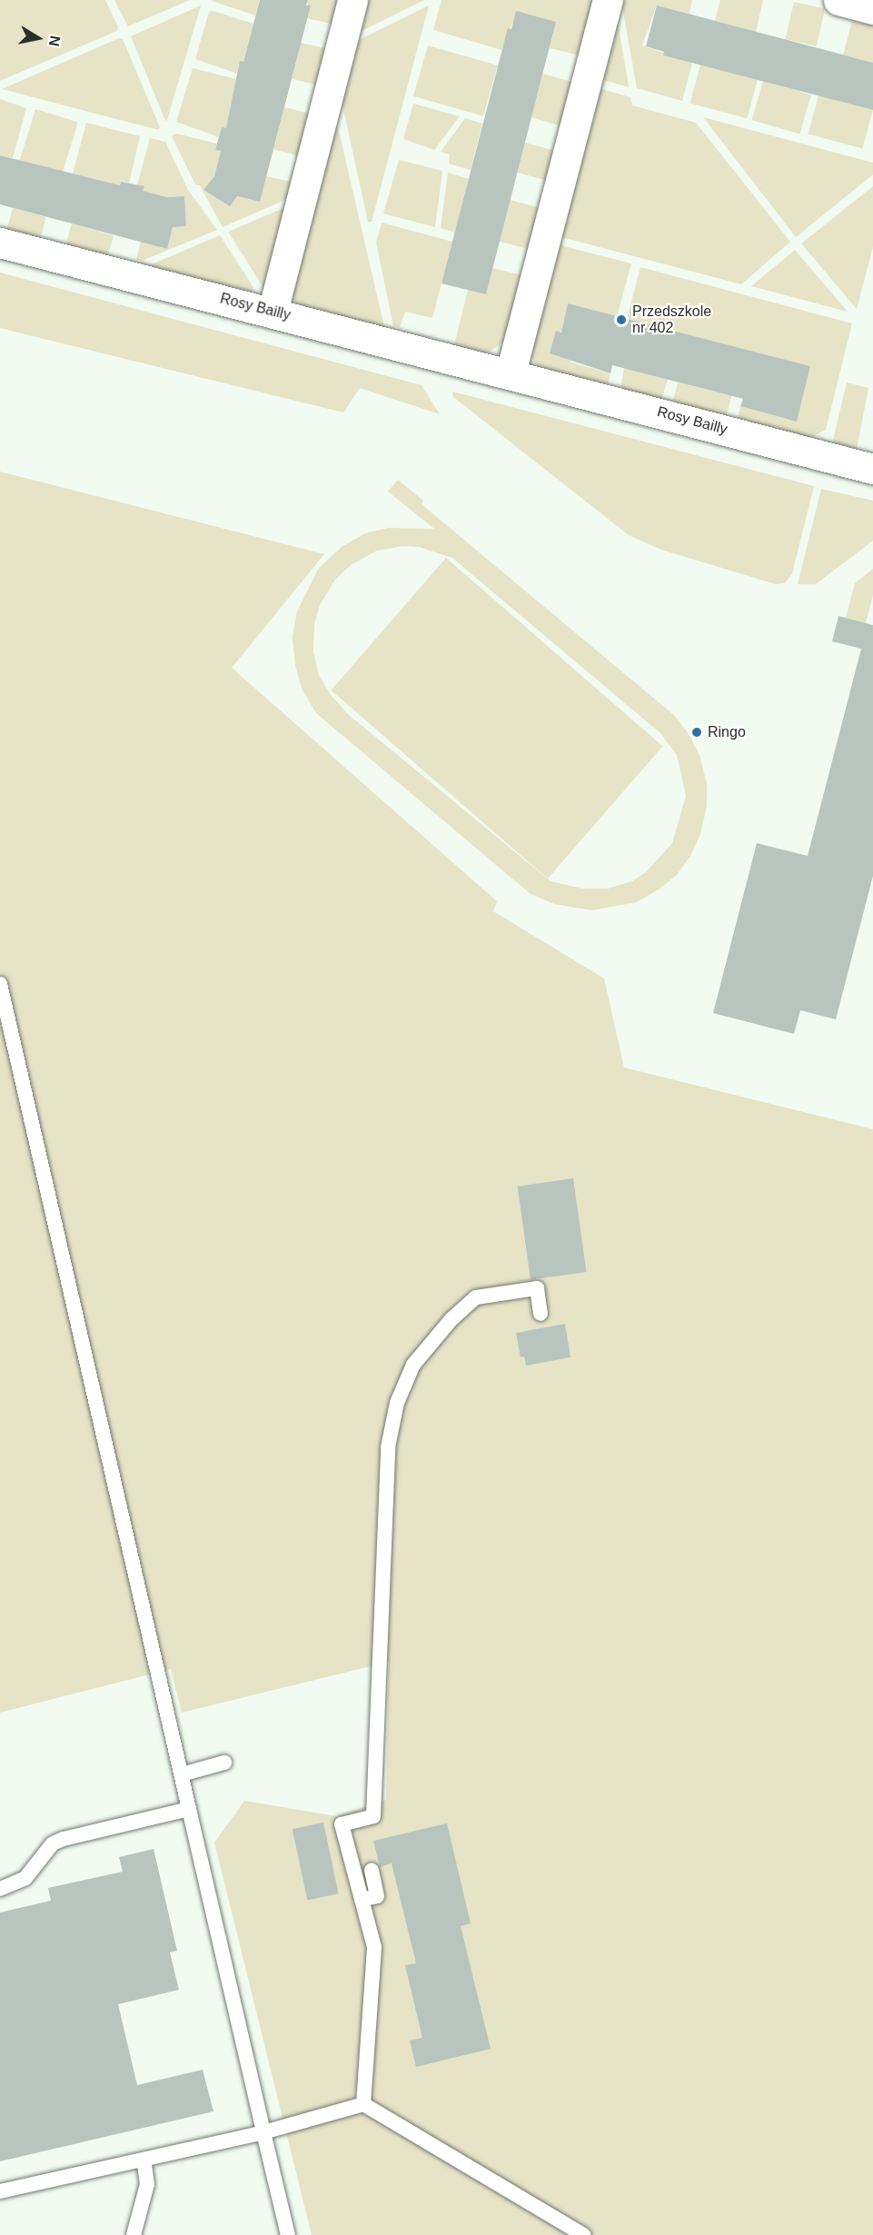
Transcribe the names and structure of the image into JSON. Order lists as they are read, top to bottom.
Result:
{
  "streets": {
    "street": ["Rosy Bailly"]
  },
  "places": ["Przedszkole nr 402", "Ringo"],
  "north": "right"
}
